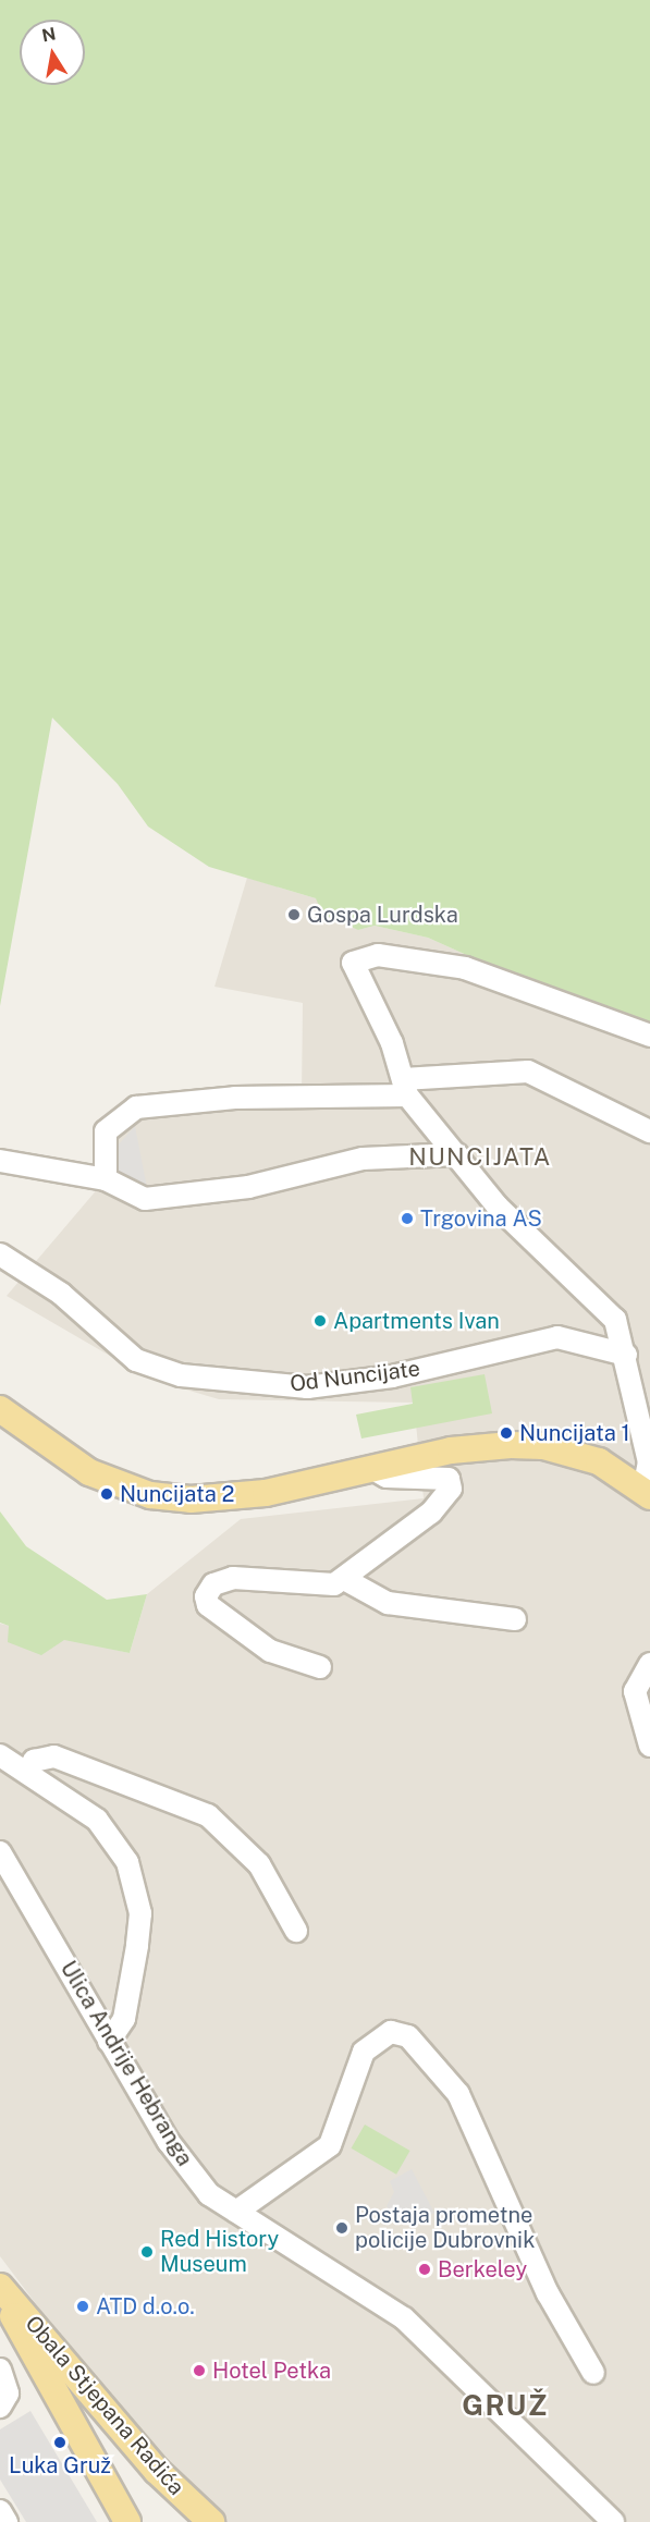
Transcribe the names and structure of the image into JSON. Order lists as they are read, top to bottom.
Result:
{
  "streets": {
    "main road": ["Obala Stjepana Radića"],
    "street": ["Od Nuncijate", "Ulica Andrije Hebranga"]
  },
  "districts": ["NUNCIJATA", "GRUŽ"],
  "places": [
    "Gospa Lurdska",
    "Trgovina AS",
    "Apartments Ivan",
    "Nuncijata 1",
    "Nuncijata 2",
    "Postaja prometne policije Dubrovnik",
    "Red History Museum",
    "Berkeley",
    "ATD d.o.o.",
    "Hotel Petka",
    "Luka Gruž"
  ],
  "north": "top"
}
